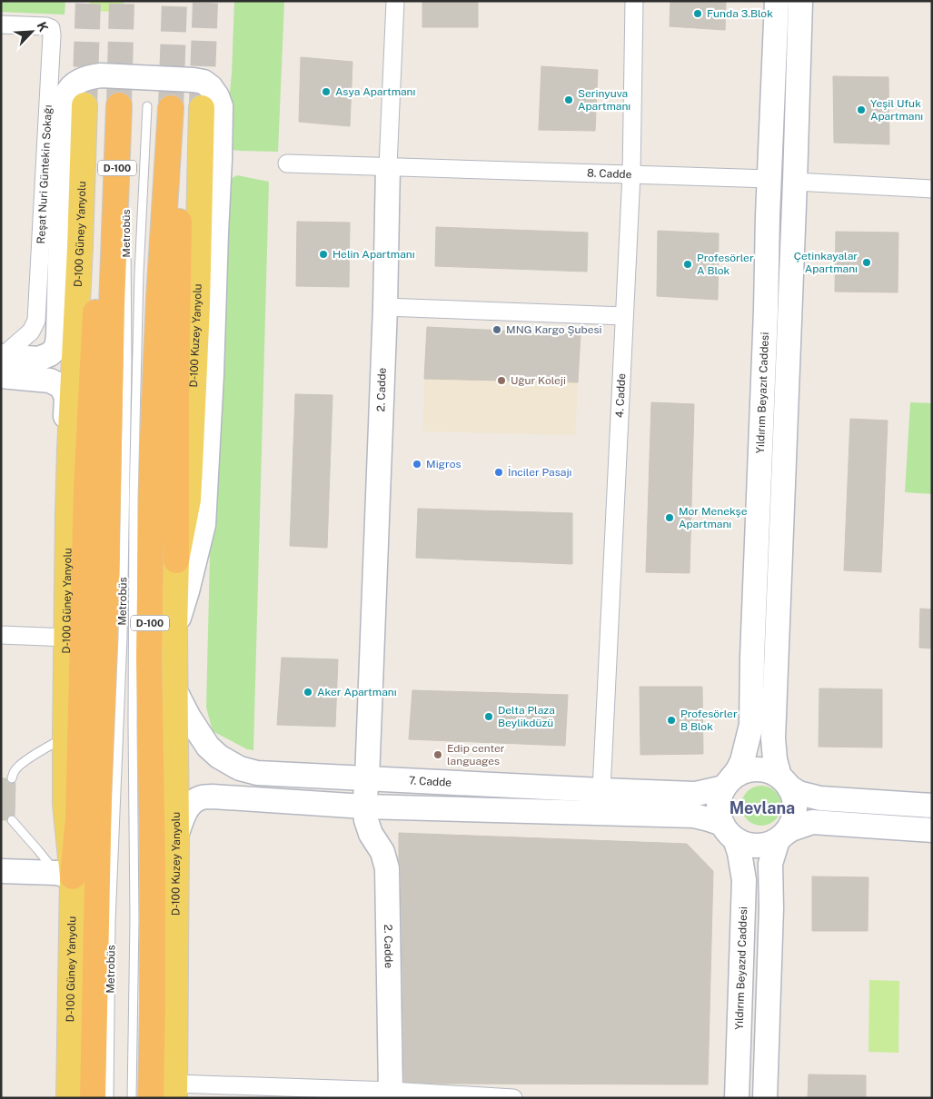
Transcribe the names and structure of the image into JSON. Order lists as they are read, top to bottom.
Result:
{
  "streets": {
    "highway": ["D-100"],
    "main road": [
      "8. Cadde",
      "D-100 Güney Yanyolu",
      "D-100 Kuzey Yanyolu",
      "2. Cadde",
      "Yıldırım Beyazıt Caddesi",
      "7. Cadde",
      "Yıldırım Beyazıd Caddesi"
    ],
    "street": ["Reşat Nuri Güntekin Sokağı", "4. Cadde"],
    "lane": ["Metrobüs"]
  },
  "crossings": [
    ["D-100", "Metrobüs"],
    ["8. Cadde", "2. Cadde"],
    ["8. Cadde", "Yıldırım Beyazıt Caddesi"],
    ["8. Cadde", "4. Cadde"],
    ["D-100 Kuzey Yanyolu", "7. Cadde"],
    ["2. Cadde", "7. Cadde"],
    ["Yıldırım Beyazıt Caddesi", "7. Cadde"],
    ["Yıldırım Beyazıt Caddesi", "Yıldırım Beyazıd Caddesi"],
    ["4. Cadde", "7. Cadde"],
    ["7. Cadde", "Yıldırım Beyazıd Caddesi"]
  ],
  "districts": ["Mevlana"],
  "places": [
    "Funda 3.Blok",
    "Asya Apartmanı",
    "Serinyuva Apartmanı",
    "Yeşil Ufuk Apartmanı",
    "Helin Apartmanı",
    "Çetinkayalar Apartmanı",
    "Profesörler A Blok",
    "MNG Kargo Şubesi",
    "Uğur Koleji",
    "Migros",
    "İnciler Pasajı",
    "Mor Menekşe Apartmanı",
    "Aker Apartmanı",
    "Delta Plaza Beylikdüzü",
    "Profesörler B Blok",
    "Edip center languages"
  ],
  "north": "top right"
}
